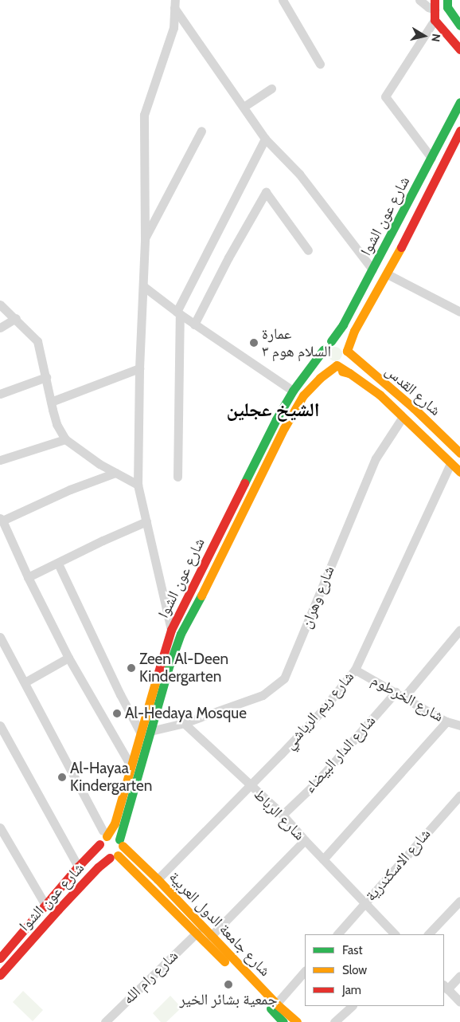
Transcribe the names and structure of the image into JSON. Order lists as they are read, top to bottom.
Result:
{
  "streets": {
    "main road": ["شارع عون الشوا", "شارع القدس", "شارع جامعة الدول العربية"],
    "street": [
      "شارع وهران",
      "شارع الخرطوم",
      "شارع ريم الرياشي",
      "شارع الدار البيضاء",
      "شارع الرباط",
      "شارع الاسكندرية",
      "شارع رام الله"
    ]
  },
  "crossings": [
    ["شارع عون الشوا", "شارع القدس"],
    ["شارع عون الشوا", "شارع جامعة الدول العربية"],
    ["شارع القدس", "شارع وهران"],
    ["شارع القدس", "شارع ريم الرياشي"],
    ["شارع وهران", "شارع الرباط"],
    ["شارع الخرطوم", "شارع ريم الرياشي"],
    ["شارع الخرطوم", "شارع الدار البيضاء"],
    ["شارع ريم الرياشي", "شارع الرباط"],
    ["شارع ريم الرياشي", "شارع جامعة الدول العربية"],
    ["شارع الدار البيضاء", "شارع الرباط"],
    ["شارع الرباط", "شارع الاسكندرية"],
    ["شارع جامعة الدول العربية", "شارع رام الله"]
  ],
  "districts": ["الشيخ عجلين"],
  "places": [
    "عمارة السلام هوم ٣",
    "Zeen Al-Deen Kindergarten",
    "Al-Hedaya Mosque",
    "Al-Hayaa Kindergarten",
    "جمعية بشائر الخير"
  ],
  "legend": ["Fast", "Slow", "Jam"],
  "north": "right"
}
